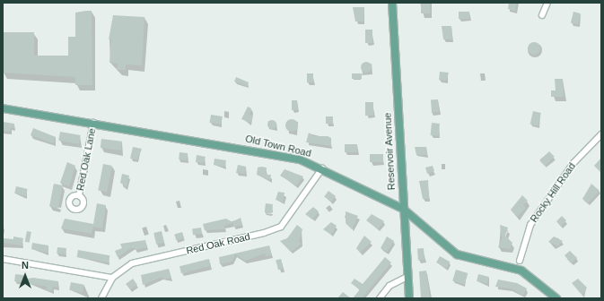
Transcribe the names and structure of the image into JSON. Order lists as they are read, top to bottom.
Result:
{
  "streets": {
    "main road": ["Old Town Road", "Reservoir Avenue"],
    "street": ["Red Oak Lane", "Rocky Hill Road", "Red Oak Road"]
  },
  "crossings": [
    ["Old Town Road", "Reservoir Avenue"],
    ["Old Town Road", "Red Oak Lane"],
    ["Old Town Road", "Red Oak Road"]
  ],
  "north": "top"
}
